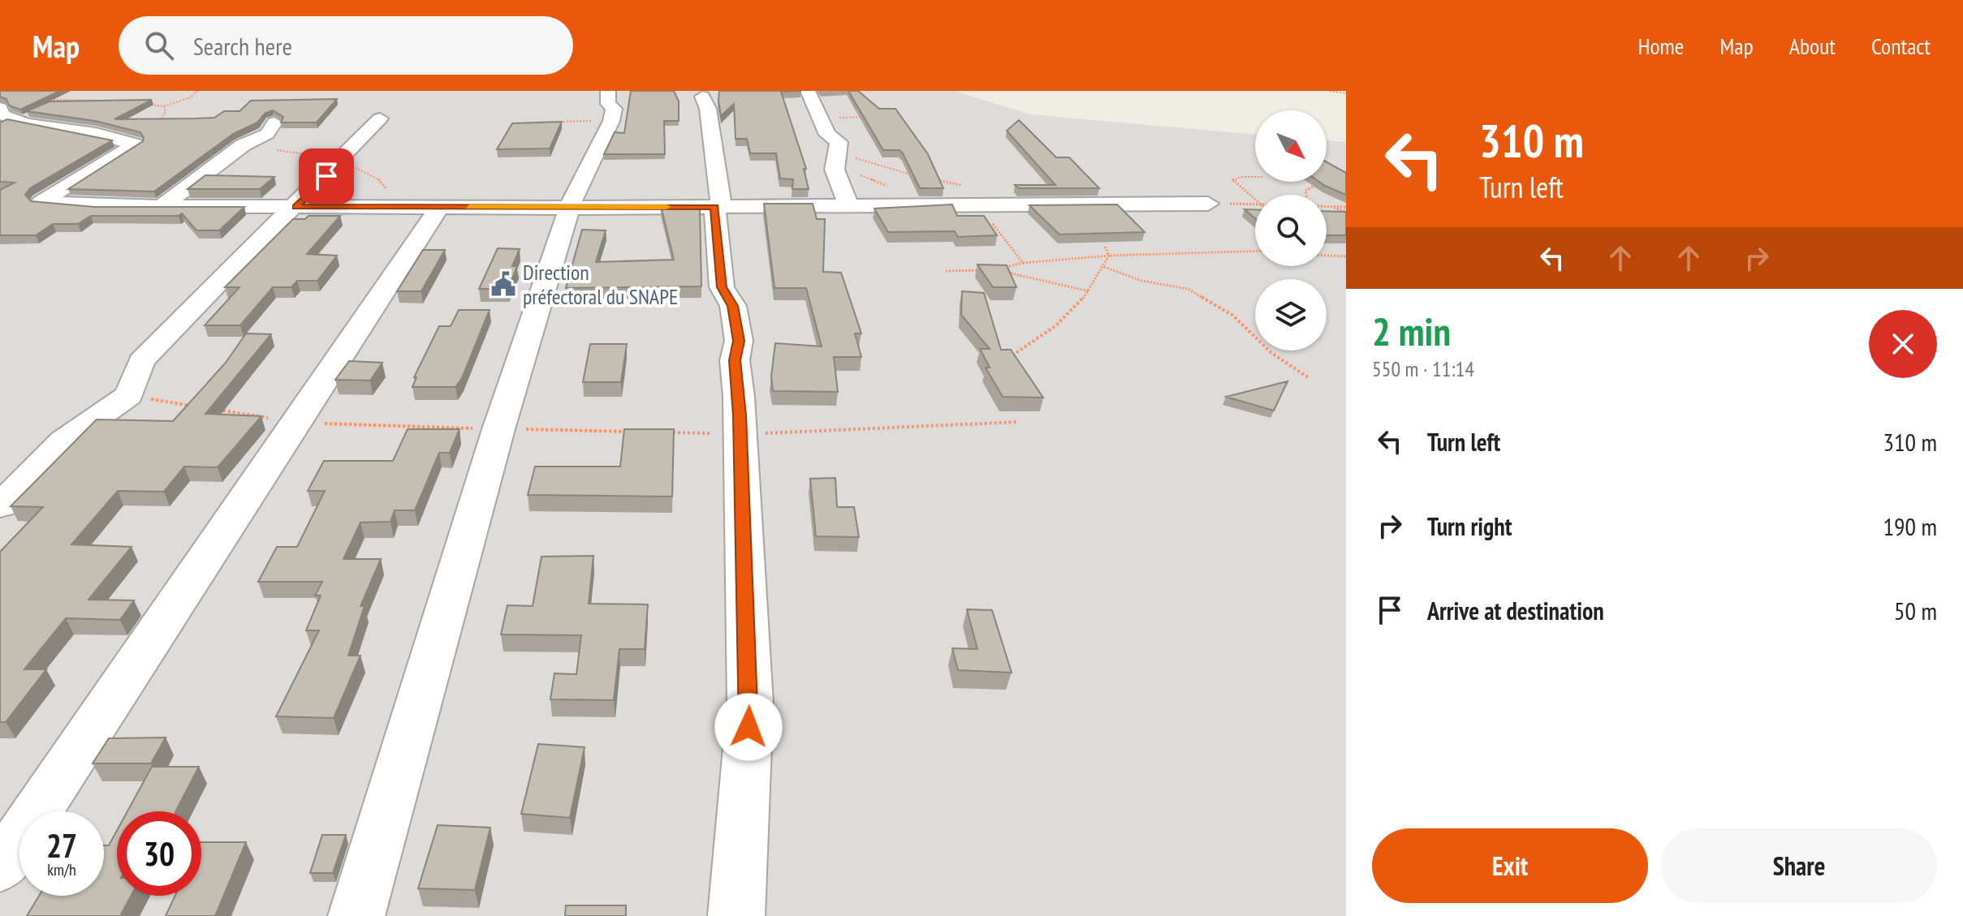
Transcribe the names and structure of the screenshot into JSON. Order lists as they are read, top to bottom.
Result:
{
  "places": {
    "public building": ["Direction préfectoral du SNAPE"]
  },
  "north": "bottom right",
  "page": {
    "header": "Map",
    "search": "Search here",
    "nav": [
      "Home",
      "Map",
      "About",
      "Contact"
    ],
    "turn": ["310 m", "Turn left"],
    "heading": ["2 min", "550 m · 11:14"],
    "list": [
      {
        "name": "Turn left",
        "value": "310 m"
      },
      {
        "name": "Turn right",
        "value": "190 m"
      },
      {
        "name": "Arrive at destination",
        "value": "50 m"
      }
    ],
    "speed": "27 km/h",
    "limit": "30",
    "buttons": ["Exit", "Share"]
  }
}
